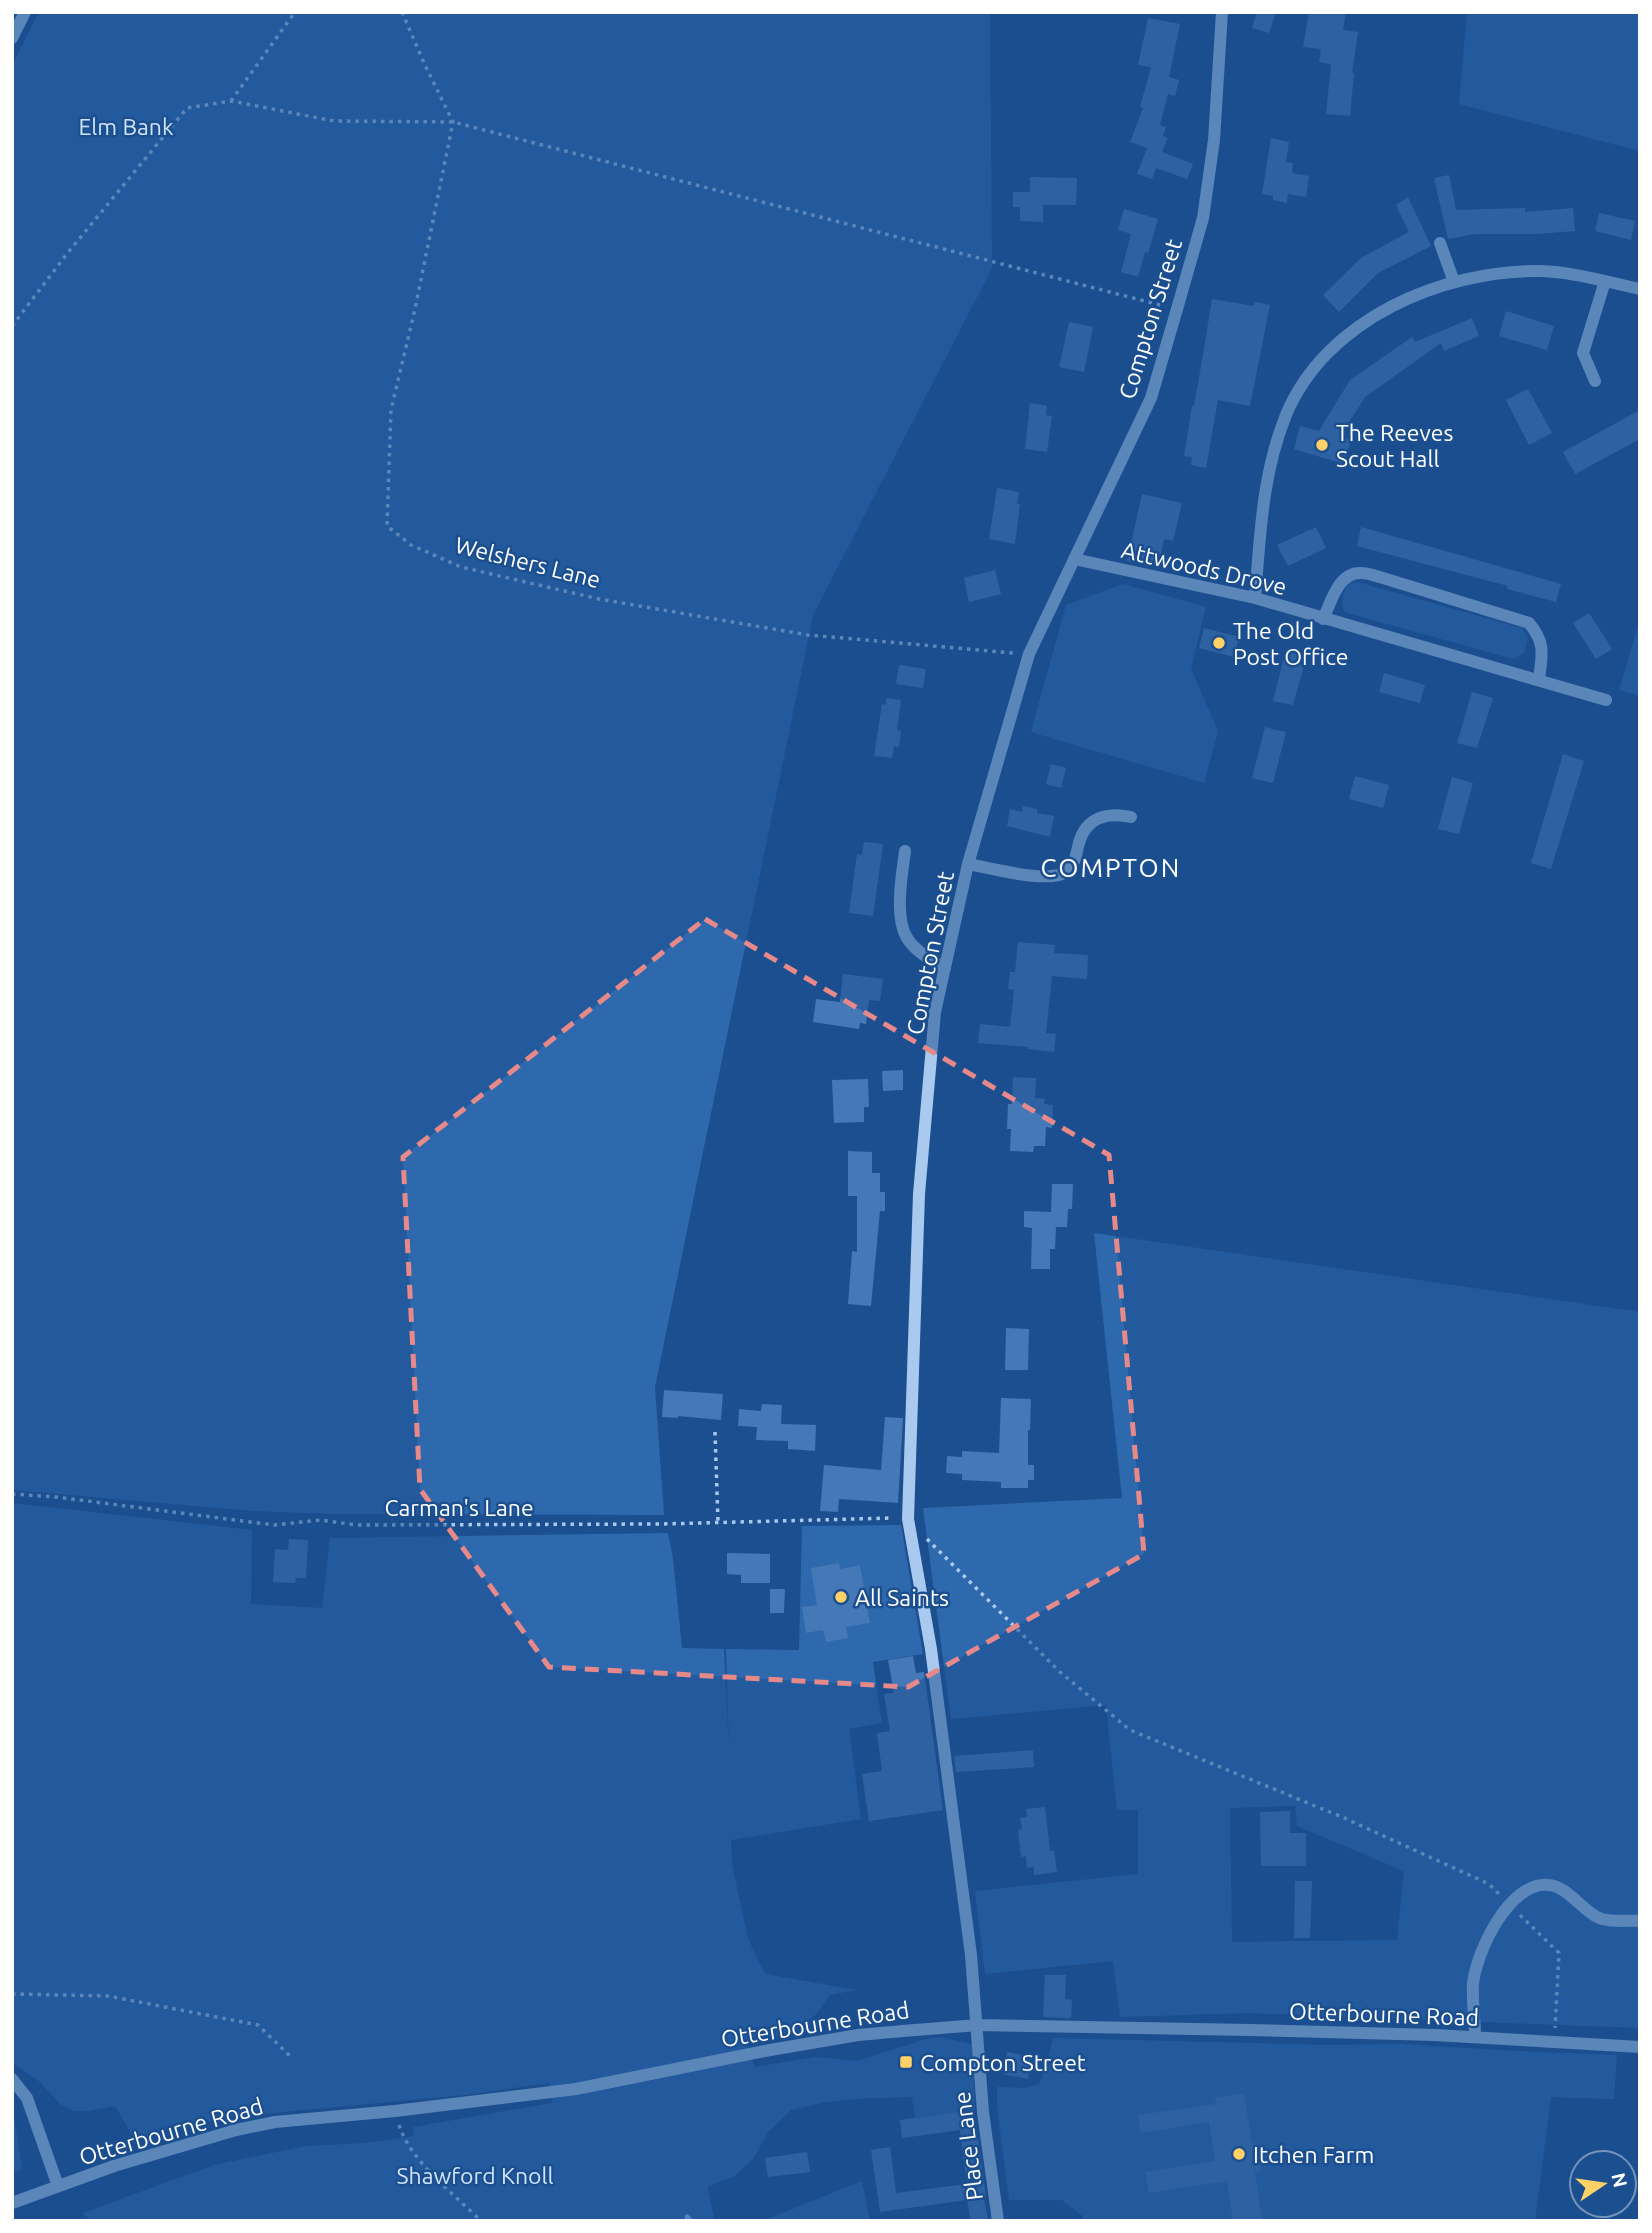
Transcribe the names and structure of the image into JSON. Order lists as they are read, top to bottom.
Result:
{
  "streets": {
    "street": [
      "Compton Street",
      "Attwoods Drove",
      "Otterbourne Road",
      "Place Lane"
    ],
    "path": ["Welshers Lane", "Carman's Lane"]
  },
  "crossings": [
    ["Compton Street", "Welshers Lane"],
    ["Compton Street", "Attwoods Drove"],
    ["Compton Street", "Carman's Lane"],
    ["Compton Street", "Otterbourne Road"],
    ["Compton Street", "Place Lane"],
    ["Otterbourne Road", "Place Lane"]
  ],
  "districts": ["COMPTON"],
  "parks": ["Elm Bank", "Shawford Knoll"],
  "places": {
    "other": [
      "The Reeves Scout Hall",
      "The Old Post Office",
      "All Saints",
      "Itchen Farm"
    ],
    "transit": ["Compton Street"]
  },
  "north": "right"
}
